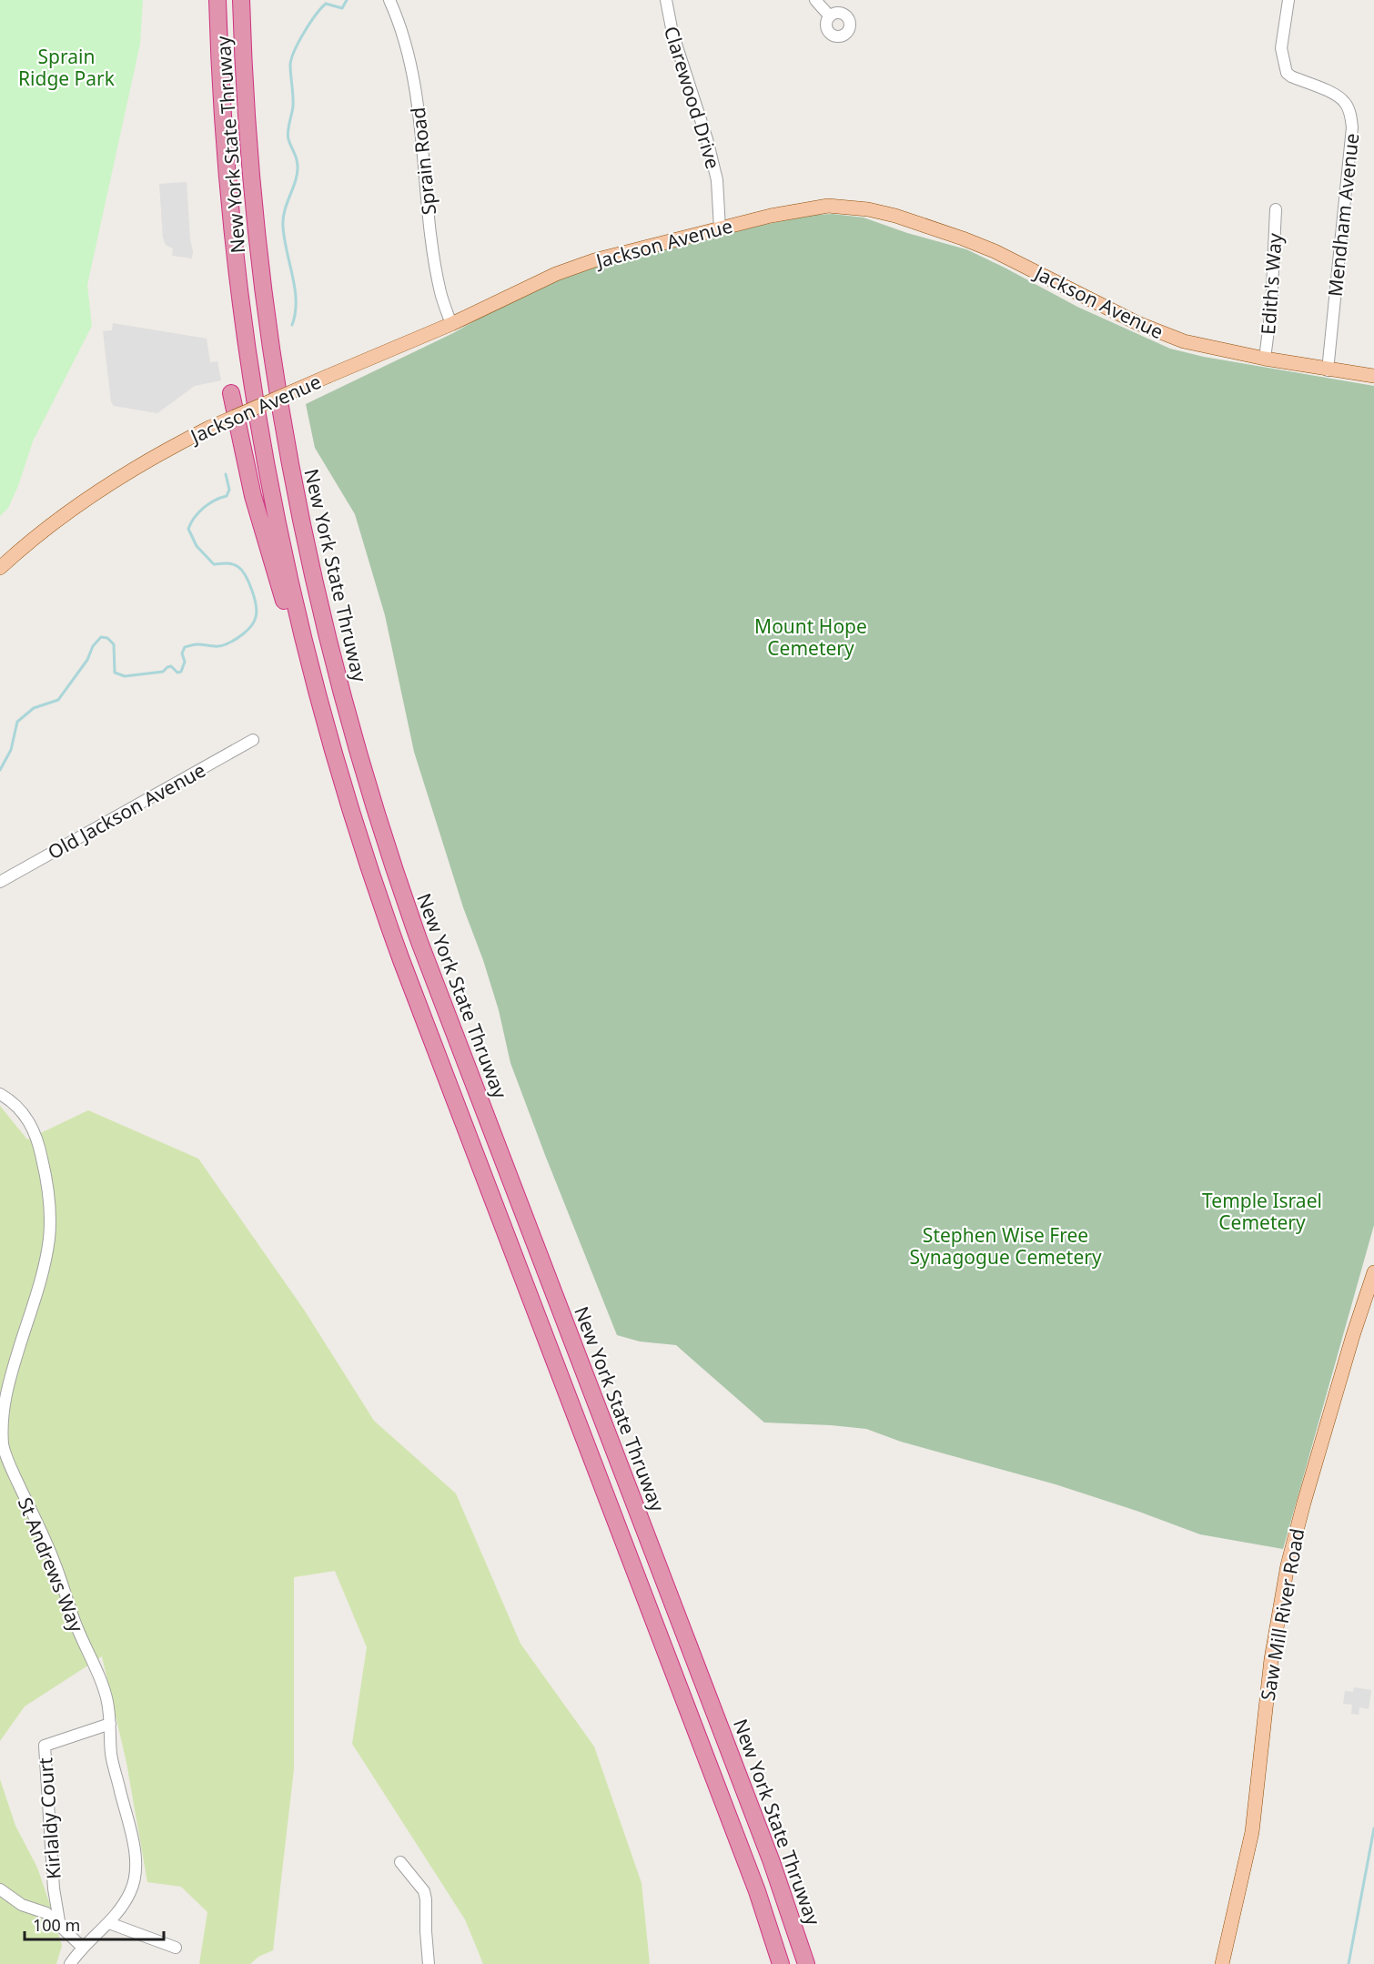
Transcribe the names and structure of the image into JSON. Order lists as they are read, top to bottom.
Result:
{
  "streets": {
    "highway": ["New York State Thruway"],
    "main road": ["Jackson Avenue", "Saw Mill River Road"],
    "street": [
      "Clarewood Drive",
      "Sprain Road",
      "Mendham Avenue",
      "Edith's Way",
      "Old Jackson Avenue",
      "St Andrews Way",
      "Kirlaldy Court"
    ]
  },
  "crossings": [
    ["Clarewood Drive", "Jackson Avenue"],
    ["Sprain Road", "Jackson Avenue"],
    ["Mendham Avenue", "Jackson Avenue"],
    ["Jackson Avenue", "Edith's Way"],
    ["St Andrews Way", "Kirlaldy Court"]
  ],
  "parks": [
    "Sprain Ridge Park",
    "Mount Hope Cemetery",
    "Temple Israel Cemetery",
    "Stephen Wise Free Synagogue Cemetery"
  ],
  "scale_bar": "100 m"
}
